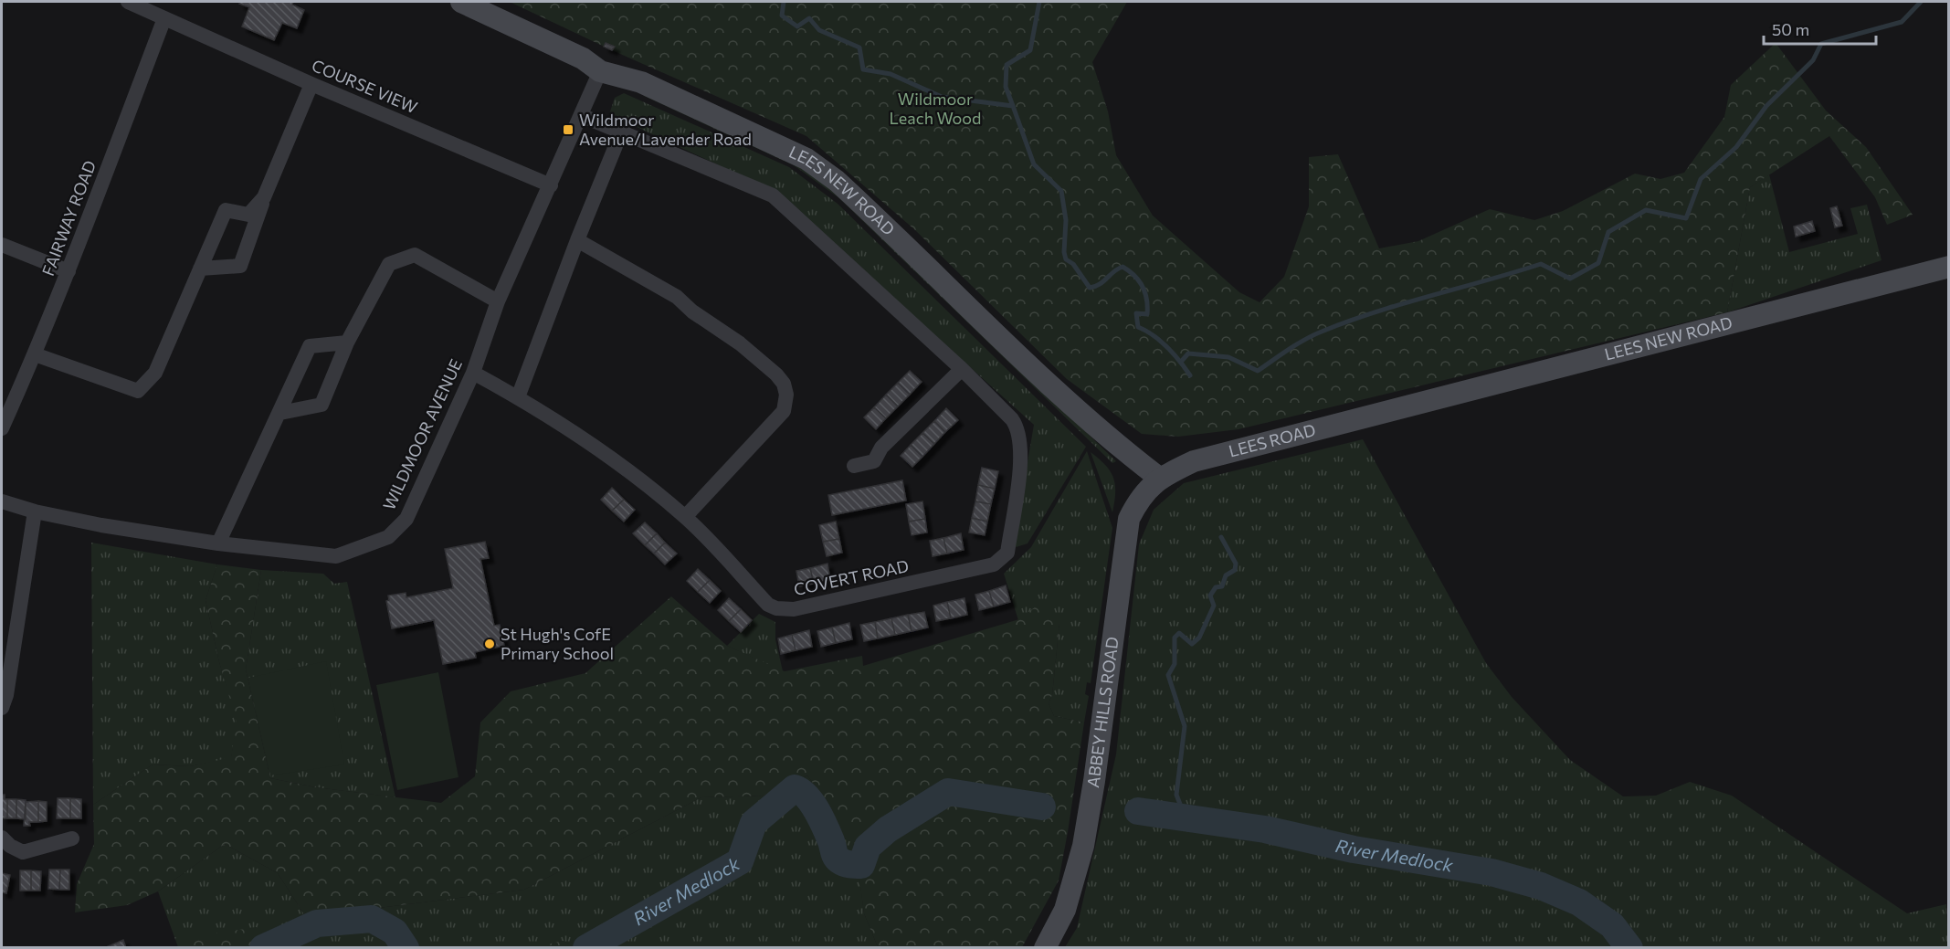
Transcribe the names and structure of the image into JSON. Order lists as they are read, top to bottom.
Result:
{
  "streets": {
    "main road": ["LEES NEW ROAD", "LEES ROAD", "ABBEY HILLS ROAD"],
    "street": [
      "COURSE VIEW",
      "FAIRWAY ROAD",
      "WILDMOOR AVENUE",
      "COVERT ROAD"
    ]
  },
  "crossings": [
    ["COURSE VIEW", "FAIRWAY ROAD"],
    ["COURSE VIEW", "WILDMOOR AVENUE"],
    ["LEES NEW ROAD", "WILDMOOR AVENUE"],
    ["LEES NEW ROAD", "LEES ROAD"],
    ["LEES NEW ROAD", "ABBEY HILLS ROAD"],
    ["WILDMOOR AVENUE", "COVERT ROAD"],
    ["LEES ROAD", "ABBEY HILLS ROAD"]
  ],
  "water": ["River Medlock"],
  "parks": ["Wildmoor Leach Wood"],
  "places": {
    "transit": ["Wildmoor Avenue/Lavender Road"],
    "other": ["St Hugh's CofE Primary School"]
  },
  "scale_bar": "50 m"
}
